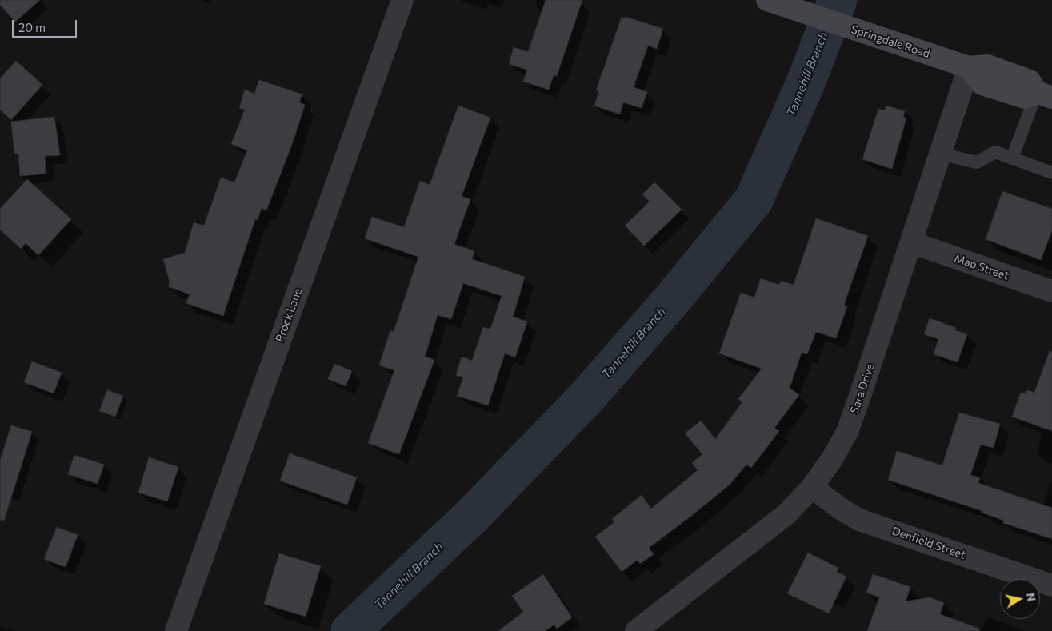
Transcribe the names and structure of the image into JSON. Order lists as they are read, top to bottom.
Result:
{
  "streets": {
    "main road": ["Springdale Road"],
    "street": [
      "Map Street",
      "Prock Lane",
      "Sara Drive",
      "Denfield Street"
    ]
  },
  "crossings": [
    ["Springdale Road", "Sara Drive"],
    ["Map Street", "Sara Drive"],
    ["Sara Drive", "Denfield Street"]
  ],
  "water": ["Tannehill Branch"],
  "scale_bar": "20 m",
  "north": "right"
}
